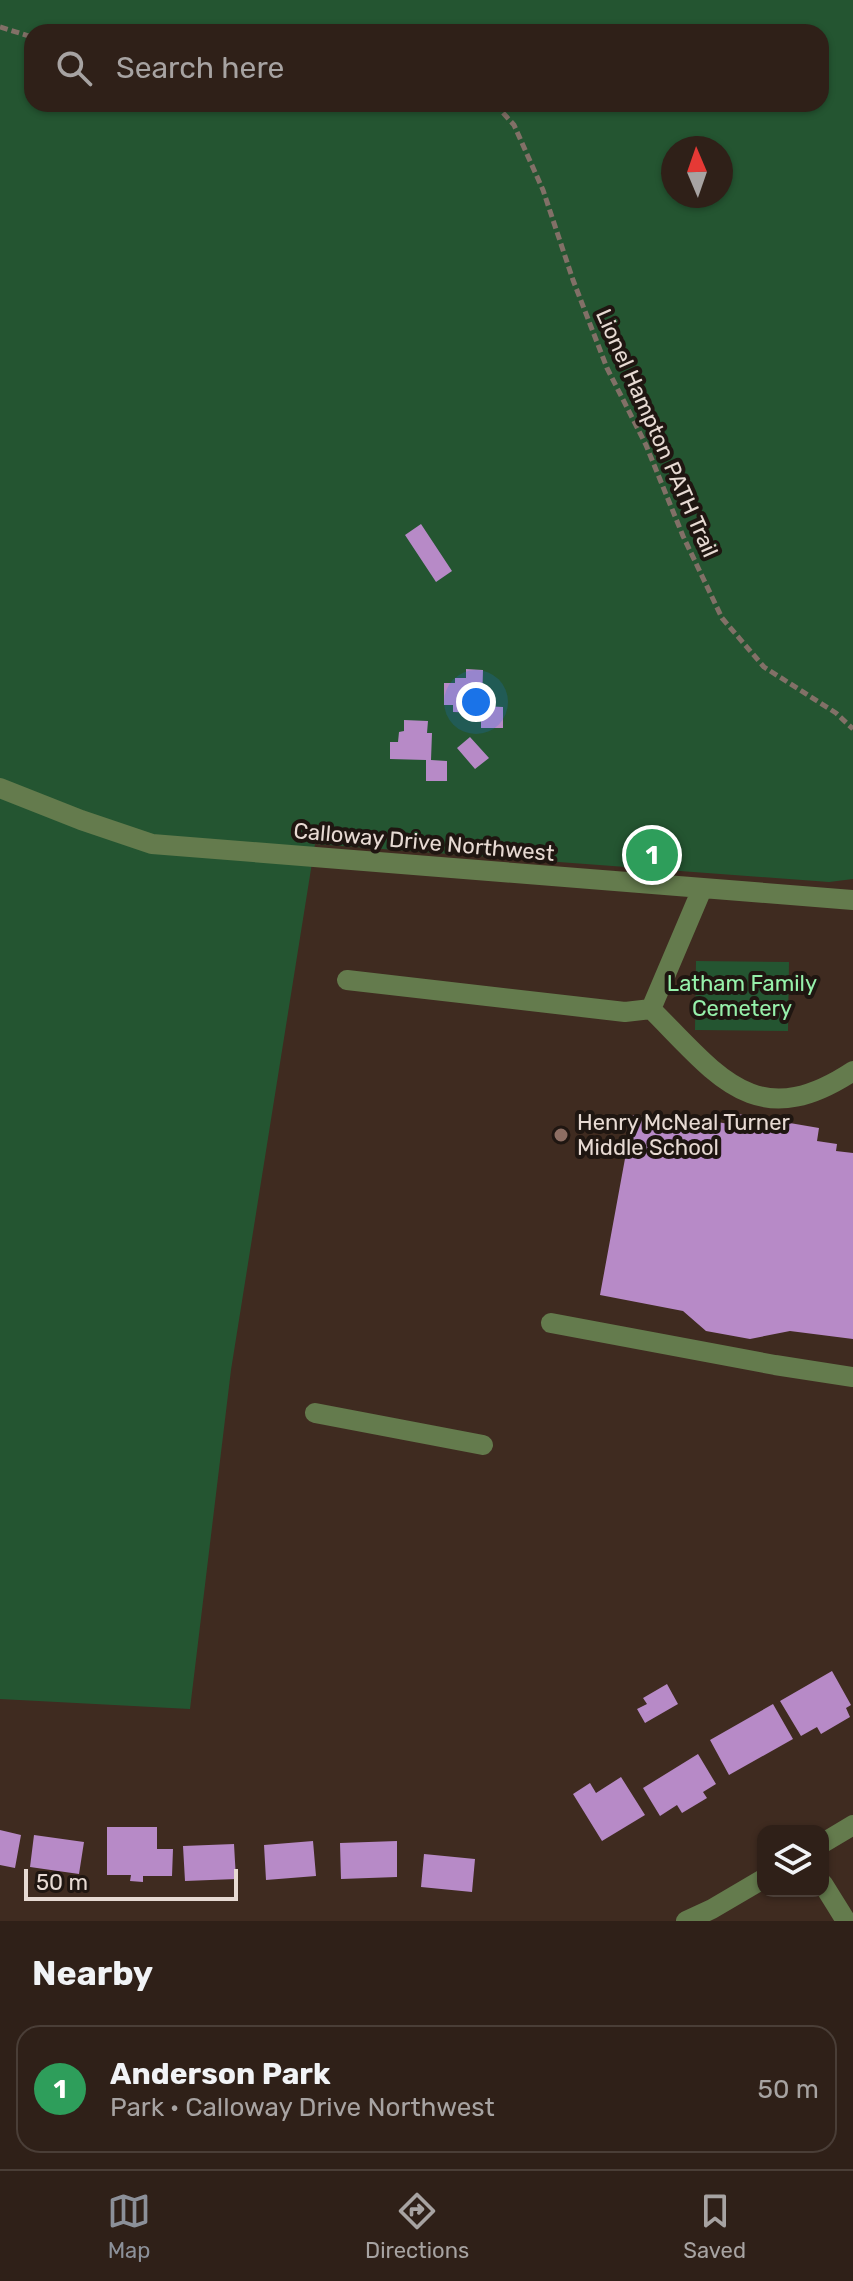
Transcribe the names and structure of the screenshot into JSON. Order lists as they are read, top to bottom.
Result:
{
  "streets": {
    "street": ["Calloway Drive Northwest"],
    "path": ["Lionel Hampton PATH Trail"]
  },
  "parks": ["Latham Family Cemetery"],
  "places": ["Henry McNeal Turner Middle School"],
  "scale_bar": "50 m",
  "north": "top",
  "page": {
    "search": "Search here",
    "pins": "1",
    "scale": "50 m",
    "heading": "Nearby",
    "list": [
      {
        "mark": "1",
        "name": "Anderson Park",
        "note": "Park · Calloway Drive Northwest",
        "value": "50 m"
      }
    ],
    "nav": ["Map", "Directions", "Saved"]
  }
}
